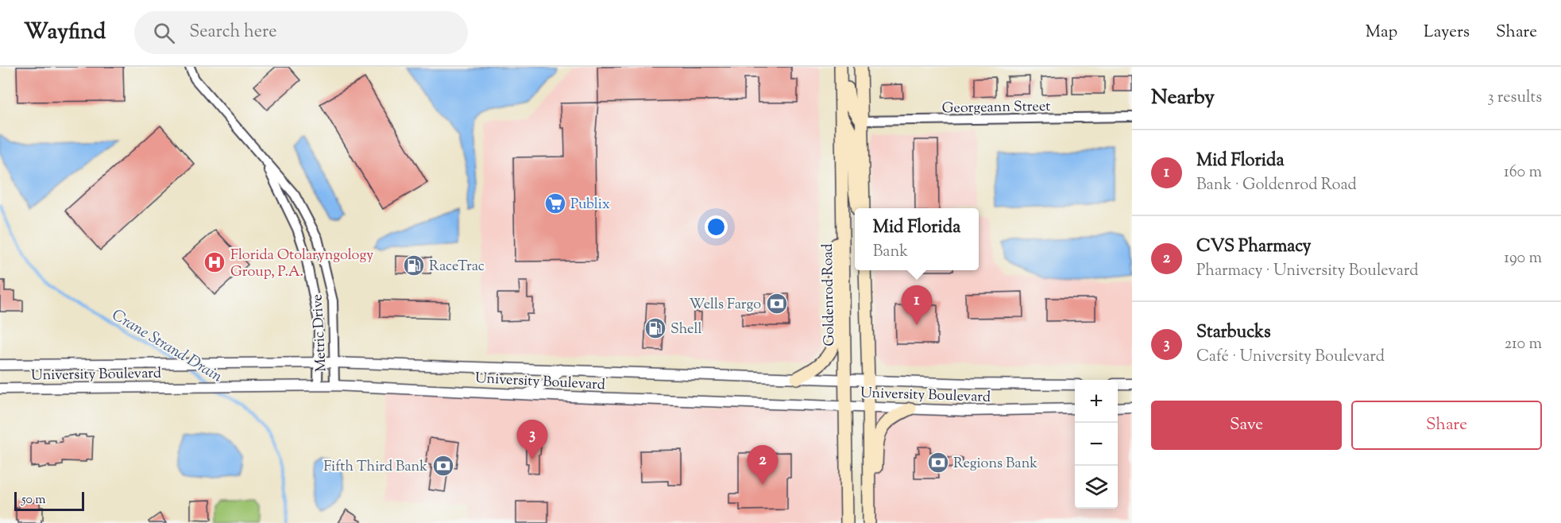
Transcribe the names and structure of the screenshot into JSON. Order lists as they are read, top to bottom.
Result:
{
  "streets": {
    "main road": ["Goldenrod Road"],
    "street": ["Georgeann Street", "Metric Drive", "University Boulevard"]
  },
  "crossings": [
    ["Goldenrod Road", "University Boulevard"],
    ["Metric Drive", "University Boulevard"]
  ],
  "water": ["Crane Strand Drain"],
  "places": {
    "supermarket": ["Publix"],
    "hospital": ["Florida Otolaryngology Group, P.A."],
    "fuel station": ["RaceTrac", "Shell"],
    "bank": ["Wells Fargo", "Regions Bank", "Fifth Third Bank"]
  },
  "scale_bar": "50 m",
  "page": {
    "header": "Wayfind",
    "search": "Search here",
    "nav": ["Map", "Layers", "Share"],
    "heading": ["Nearby", "3 results"],
    "list": [
      {
        "mark": "1",
        "name": "Mid Florida",
        "note": "Bank · Goldenrod Road",
        "value": "160 m"
      },
      {
        "mark": "2",
        "name": "CVS Pharmacy",
        "note": "Pharmacy · University Boulevard",
        "value": "190 m"
      },
      {
        "mark": "3",
        "name": "Starbucks",
        "note": "Café · University Boulevard",
        "value": "210 m"
      }
    ],
    "popup": ["Mid Florida", "Bank"],
    "pins": ["1", "3", "2"],
    "map_buttons": ["+", "−"],
    "buttons": ["Save", "Share"],
    "scale": "50 m"
  }
}
